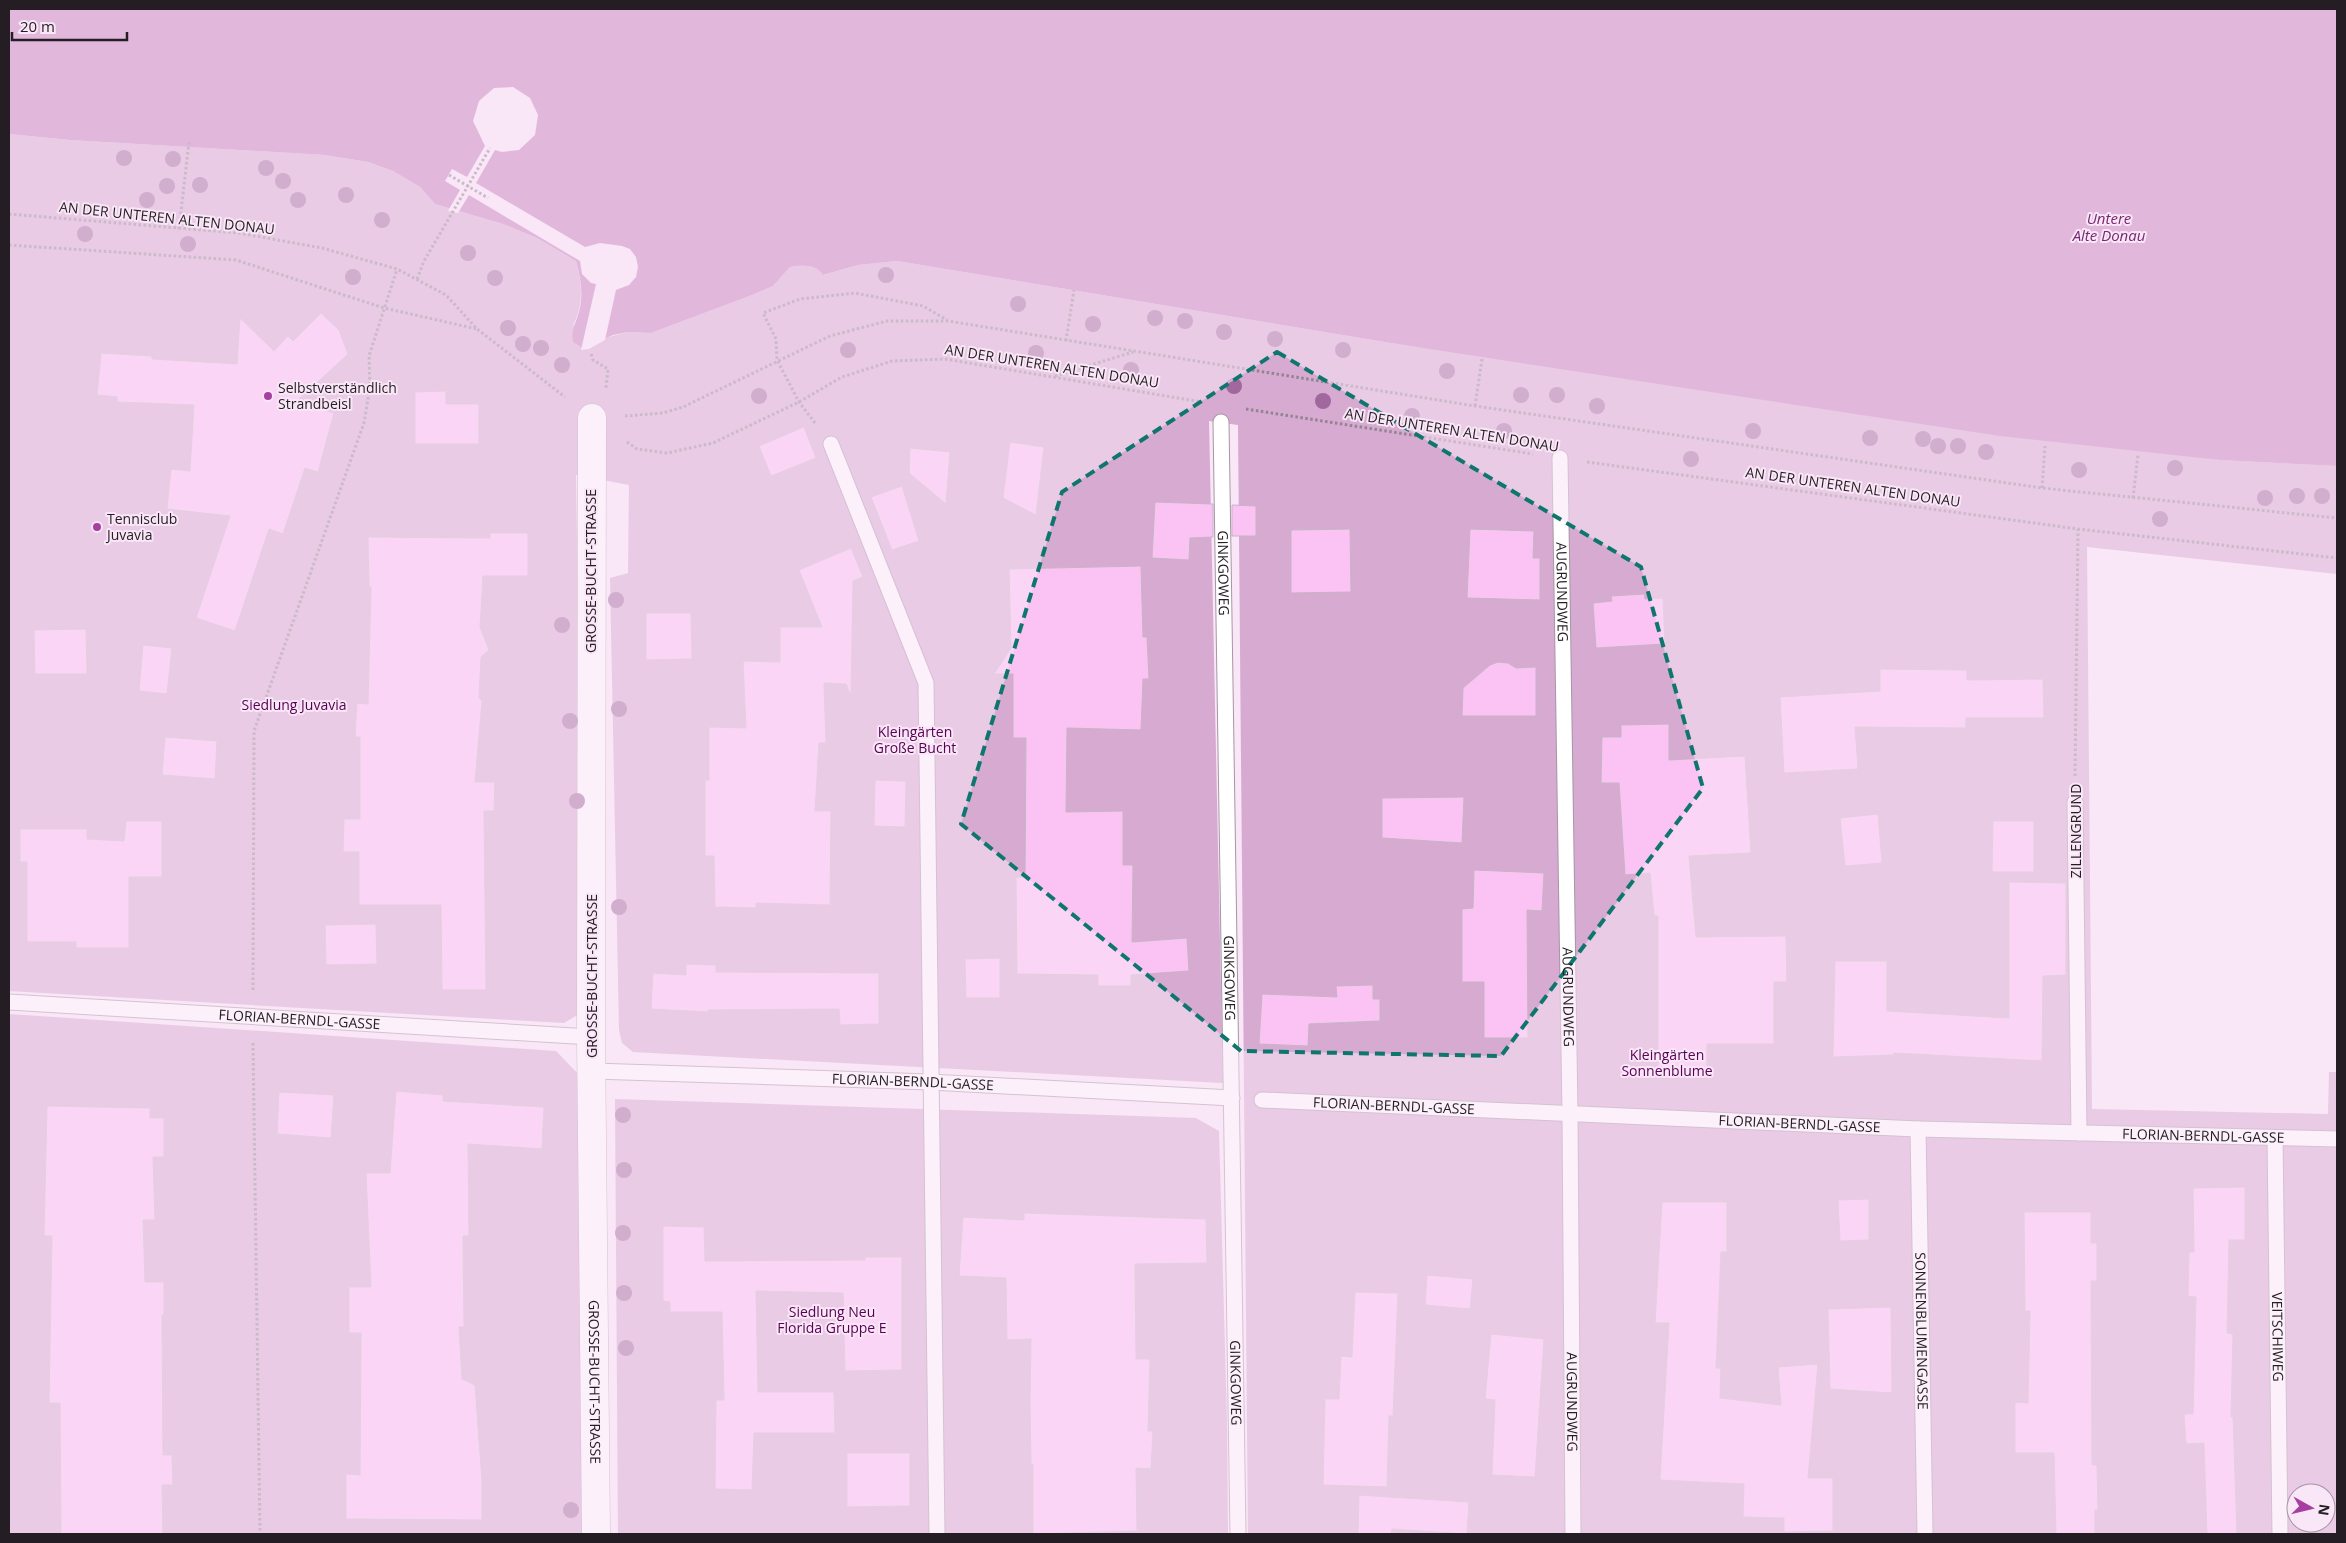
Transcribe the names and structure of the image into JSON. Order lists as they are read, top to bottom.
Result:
{
  "streets": {
    "street": ["GROSSE-BUCHT-STRASSE"],
    "lane": [
      "GINKGOWEG",
      "AUGRUNDWEG",
      "ZILLENGRUND",
      "FLORIAN-BERNDL-GASSE",
      "SONNENBLUMENGASSE",
      "VEITSCHIWEG"
    ],
    "path": ["AN DER UNTEREN ALTEN DONAU"]
  },
  "crossings": [
    ["AN DER UNTEREN ALTEN DONAU", "GROSSE-BUCHT-STRASSE"],
    ["AN DER UNTEREN ALTEN DONAU", "AUGRUNDWEG"],
    ["AN DER UNTEREN ALTEN DONAU", "ZILLENGRUND"],
    ["GROSSE-BUCHT-STRASSE", "FLORIAN-BERNDL-GASSE"],
    ["GINKGOWEG", "FLORIAN-BERNDL-GASSE"],
    ["AUGRUNDWEG", "FLORIAN-BERNDL-GASSE"],
    ["ZILLENGRUND", "FLORIAN-BERNDL-GASSE"],
    ["FLORIAN-BERNDL-GASSE", "SONNENBLUMENGASSE"],
    ["FLORIAN-BERNDL-GASSE", "VEITSCHIWEG"]
  ],
  "water": ["Untere Alte Donau"],
  "parks": [
    "Siedlung Juvavia",
    "Kleingärten Große Bucht",
    "Kleingärten Sonnenblume",
    "Siedlung Neu Florida Gruppe E"
  ],
  "places": ["Selbstverständlich Strandbeisl", "Tennisclub Juvavia"],
  "scale_bar": "20 m",
  "north": "right"
}
